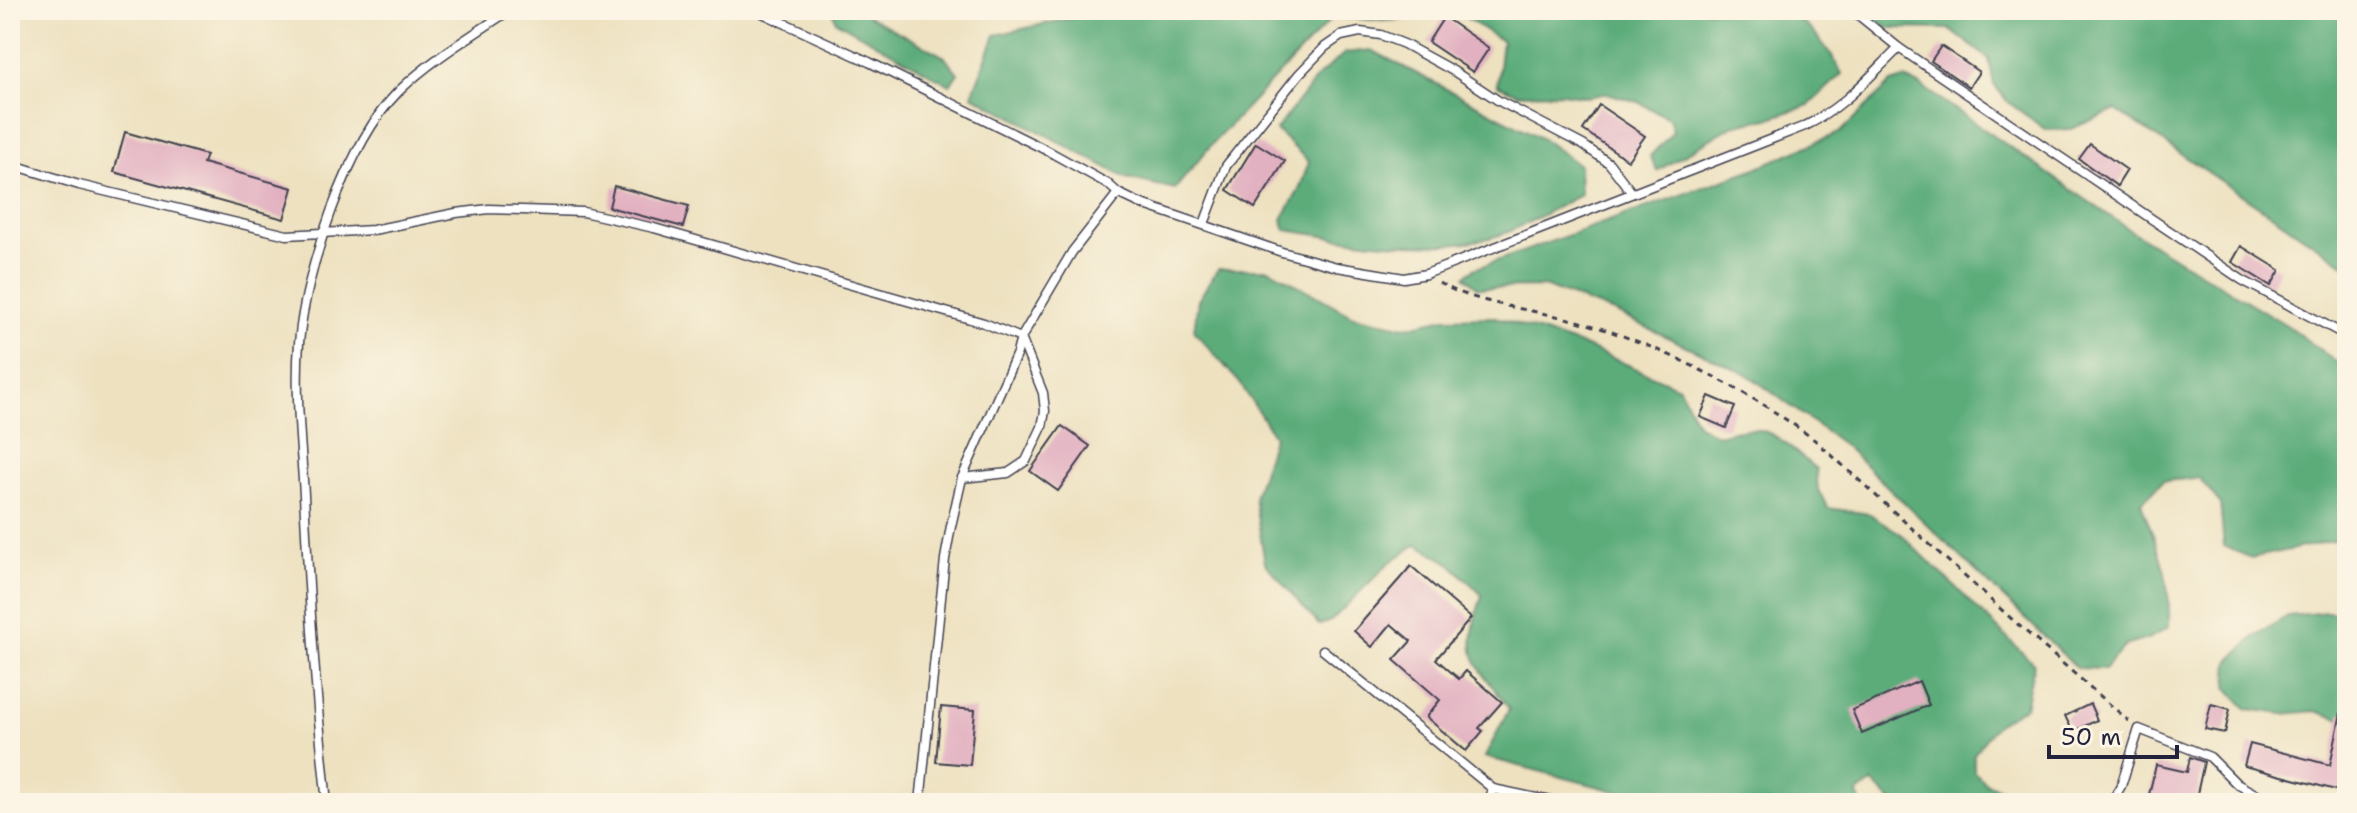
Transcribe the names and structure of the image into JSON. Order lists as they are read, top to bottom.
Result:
{
  "scale_bar": "50 m"
}
